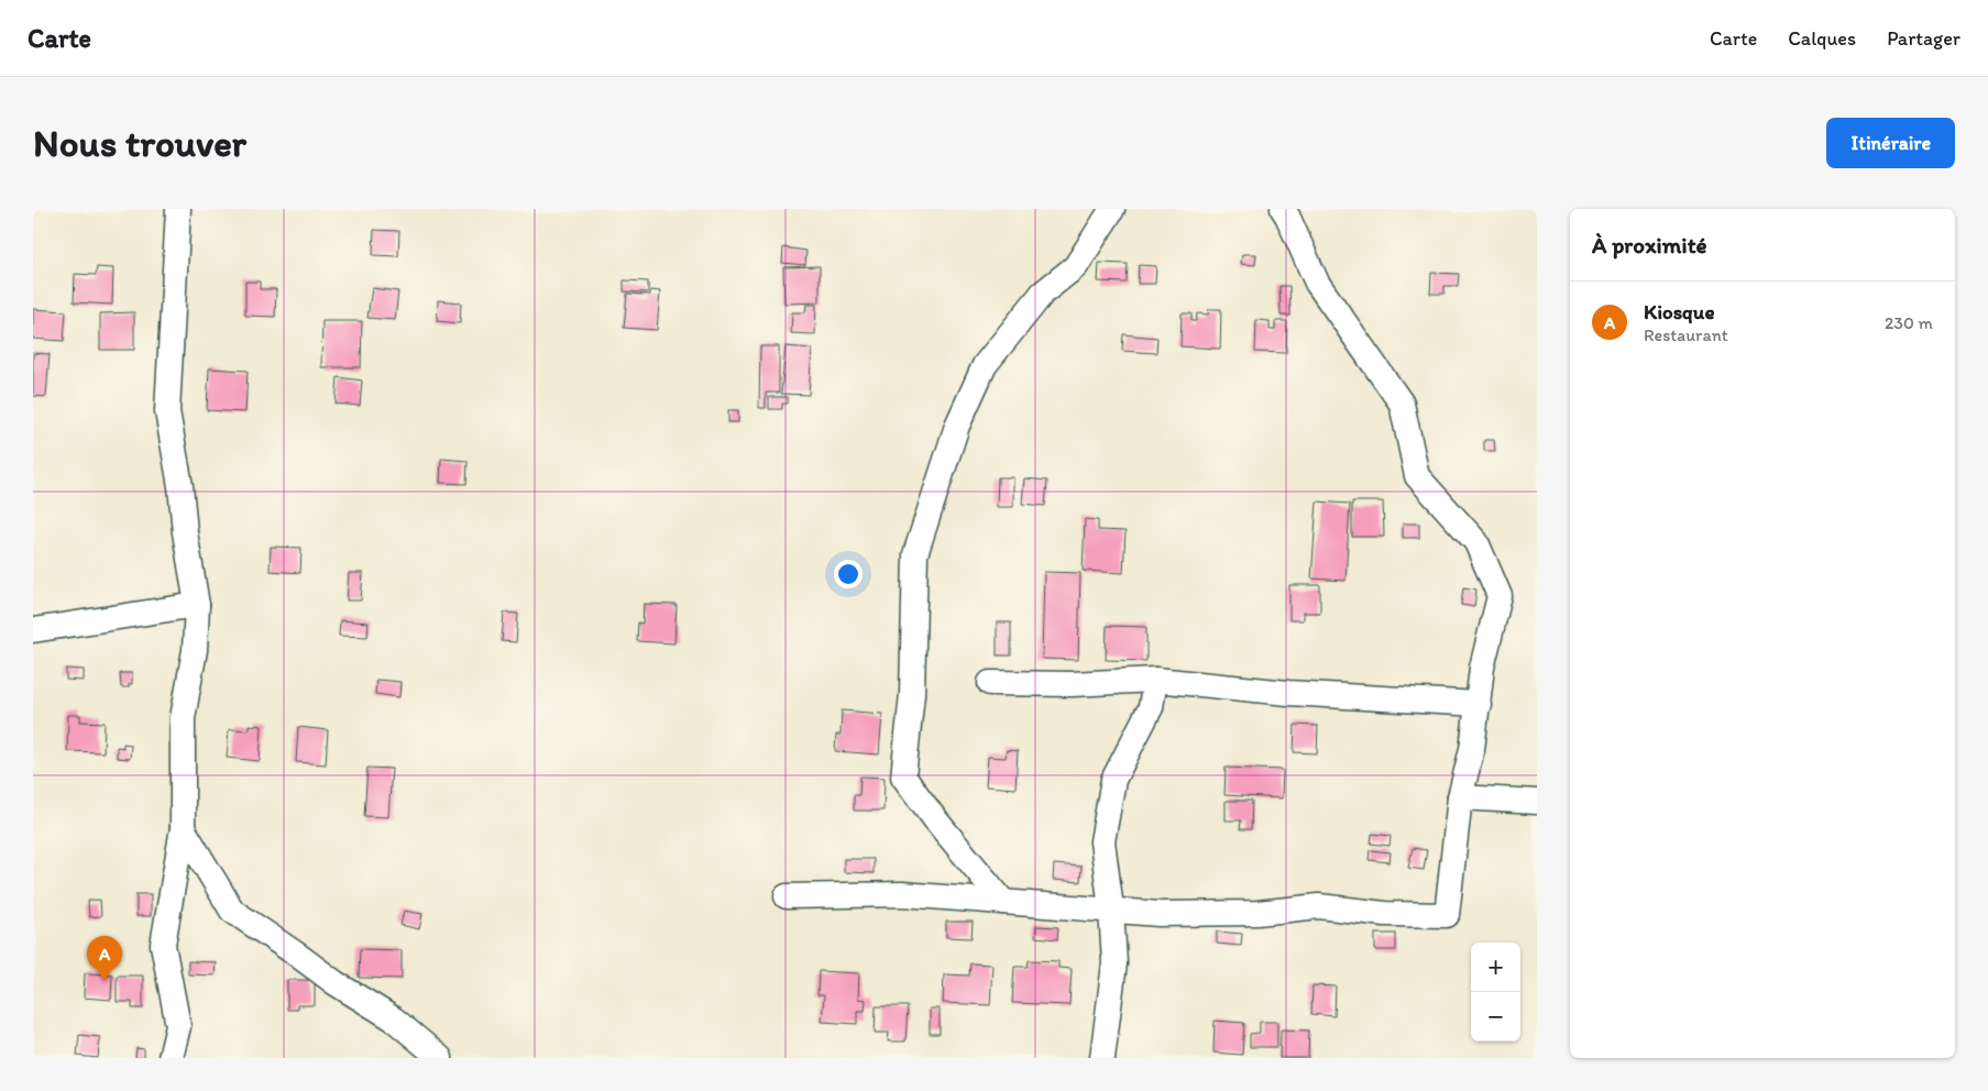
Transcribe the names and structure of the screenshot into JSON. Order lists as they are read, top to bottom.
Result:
{
  "page": {
    "header": "Carte",
    "nav": ["Carte", "Calques", "Partager"],
    "buttons": "Itinéraire",
    "title": "Nous trouver",
    "heading": "À proximité",
    "list": [
      {
        "mark": "A",
        "name": "Kiosque",
        "note": "Restaurant",
        "value": "230 m"
      }
    ],
    "pins": "A",
    "map_buttons": ["+", "−"]
  }
}
